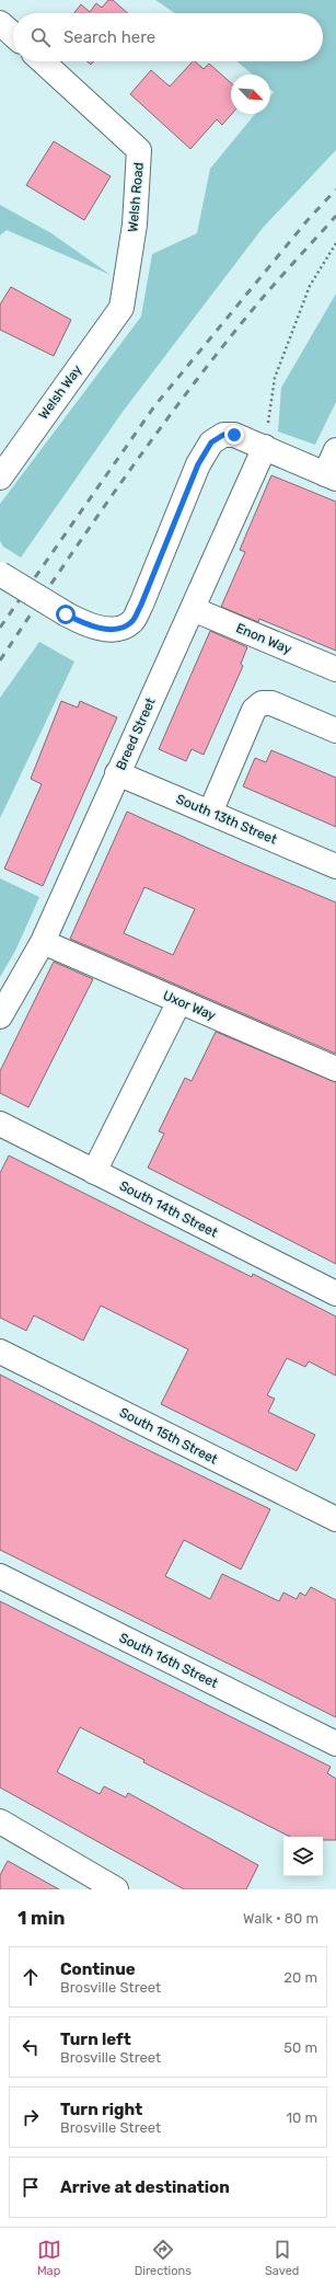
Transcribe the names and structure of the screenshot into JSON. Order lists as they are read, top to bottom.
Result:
{
  "streets": {
    "street": [
      "Welsh Road",
      "Welsh Way",
      "Enon Way",
      "Breed Street",
      "South 13th Street",
      "Uxor Way",
      "South 14th Street",
      "South 15th Street",
      "South 16th Street"
    ]
  },
  "crossings": [
    ["Welsh Road", "Welsh Way"],
    ["Enon Way", "Breed Street"],
    ["Breed Street", "South 13th Street"],
    ["Breed Street", "Uxor Way"]
  ],
  "north": "bottom right",
  "page": {
    "search": "Search here",
    "heading": ["1 min", "Walk · 80 m"],
    "list": [
      ["Continue", "Brosville Street", "20 m"],
      ["Turn left", "Brosville Street", "50 m"],
      ["Turn right", "Brosville Street", "10 m"],
      "Arrive at destination"
    ],
    "nav": ["Map", "Directions", "Saved"]
  }
}
